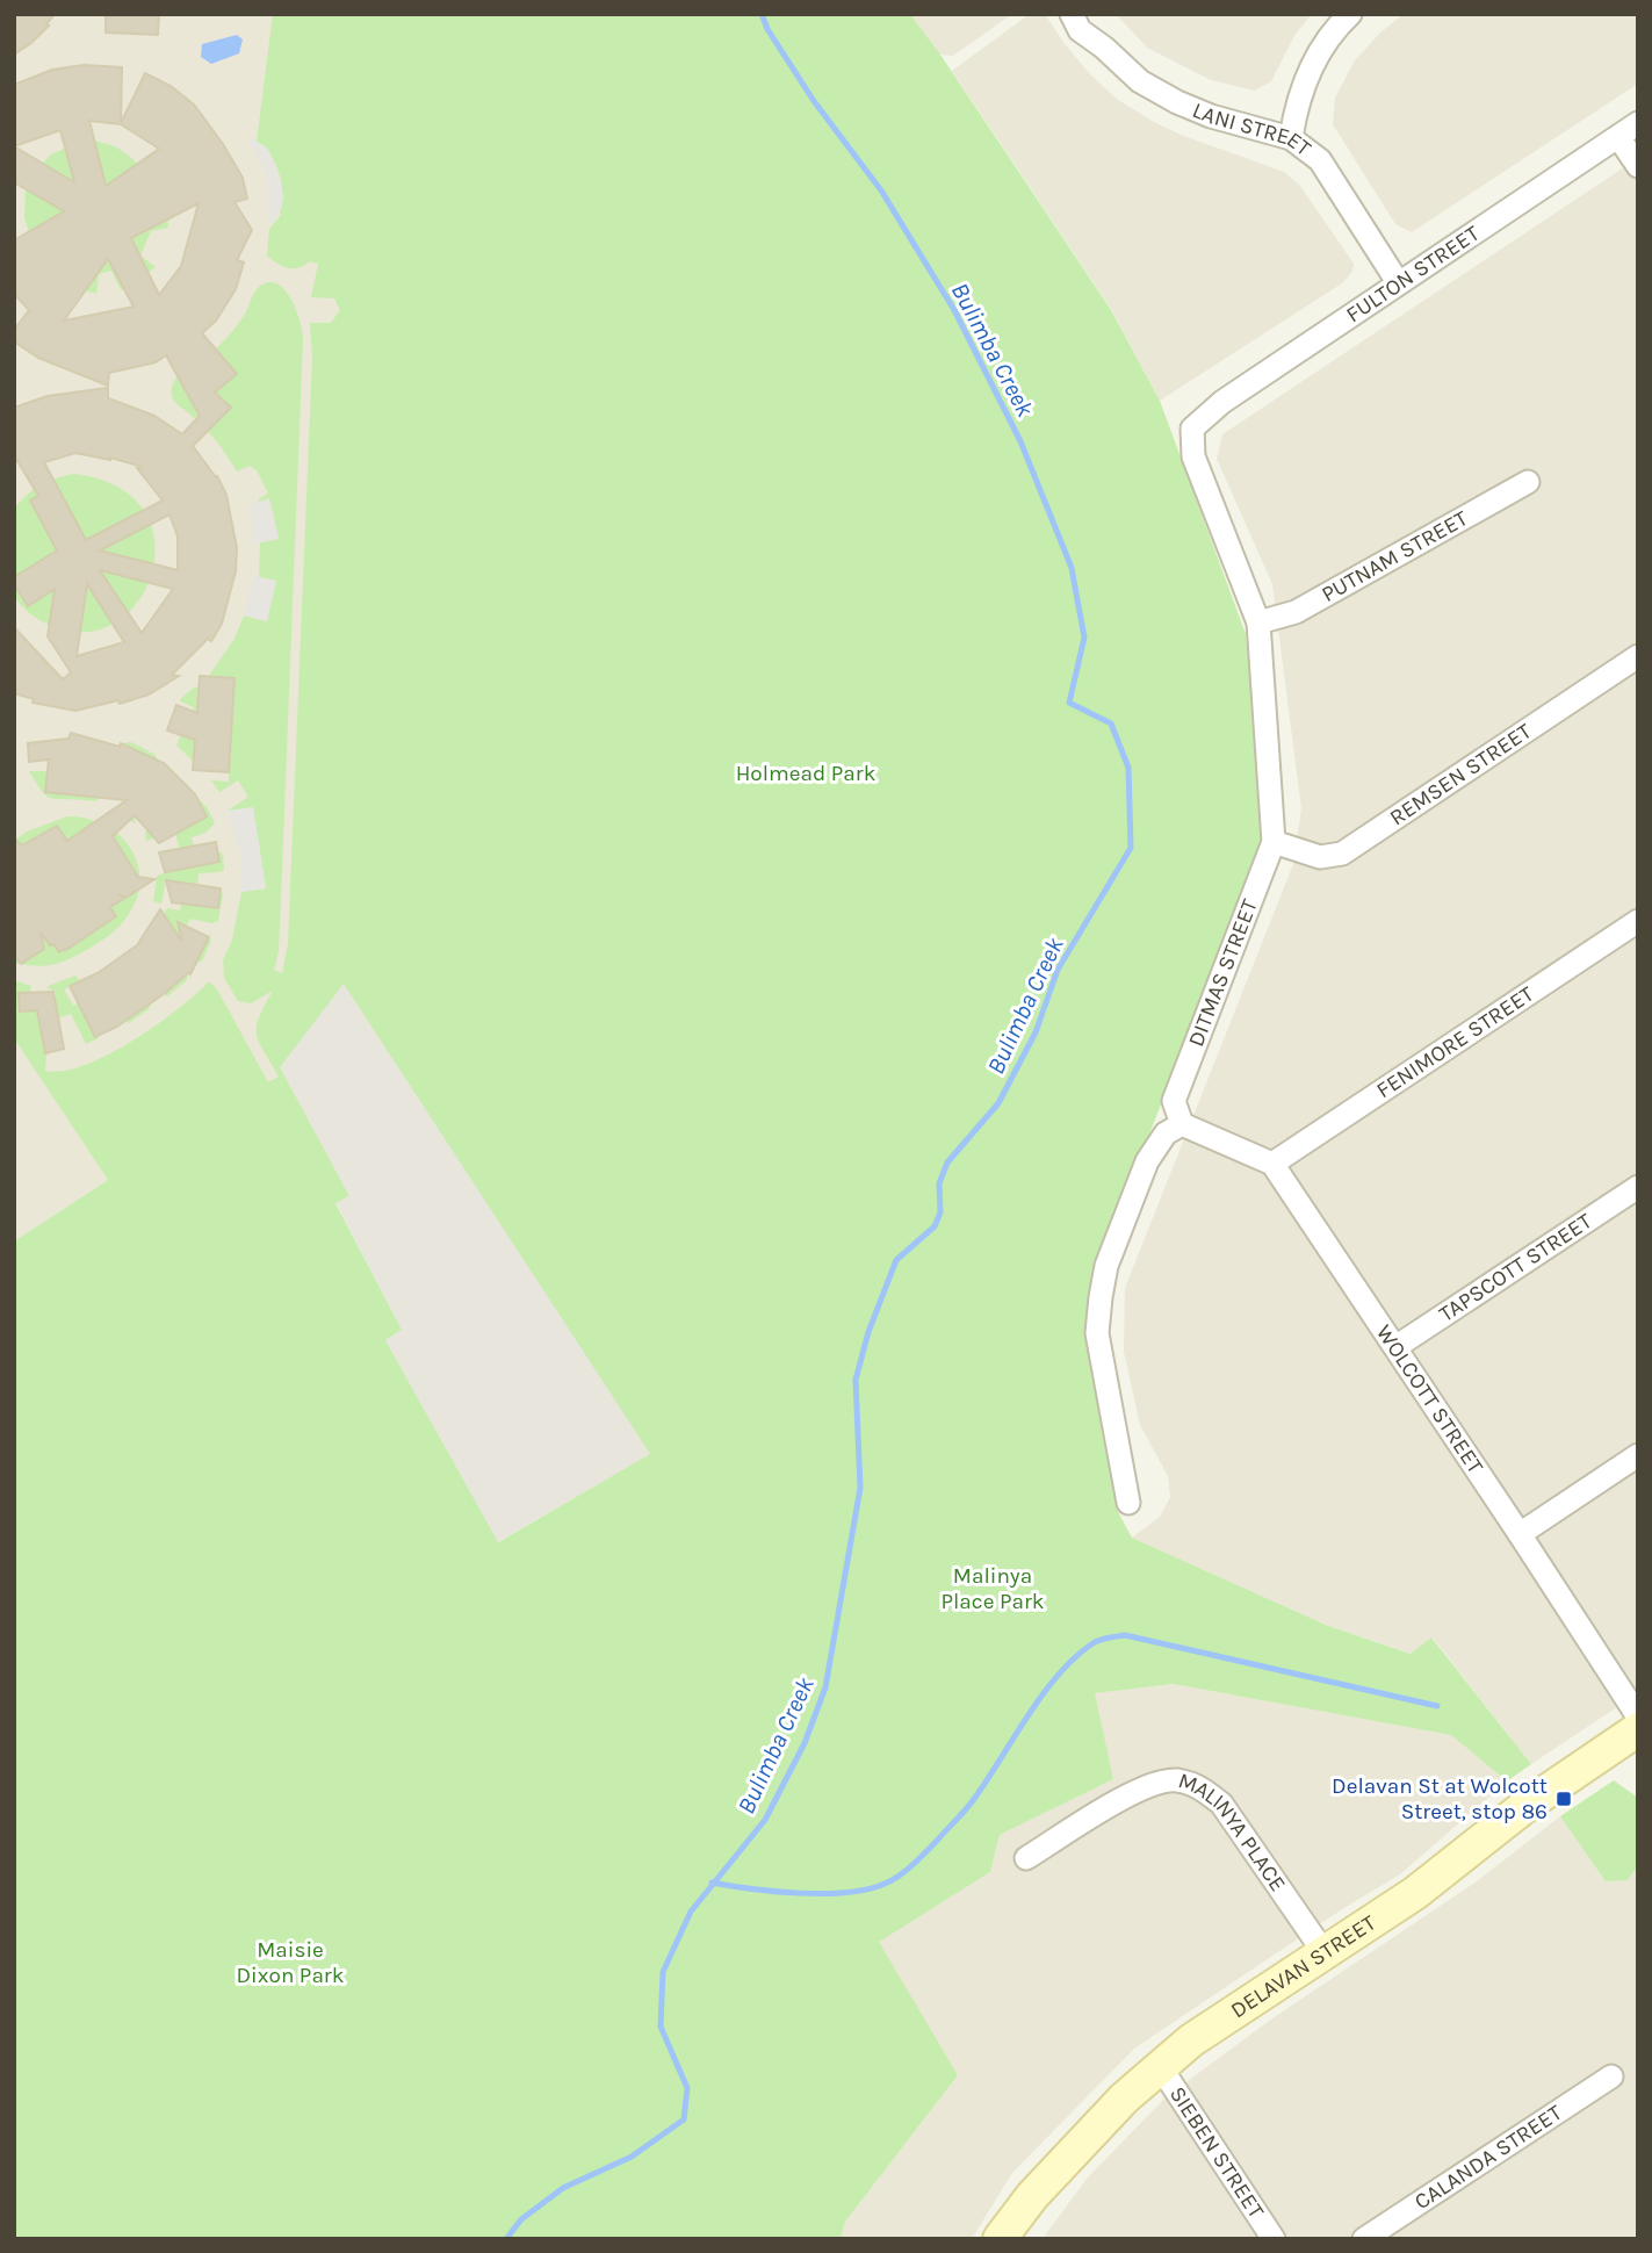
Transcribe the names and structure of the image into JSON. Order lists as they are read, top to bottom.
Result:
{
  "streets": {
    "street": [
      "LANI STREET",
      "FULTON STREET",
      "PUTNAM STREET",
      "REMSEN STREET",
      "DITMAS STREET",
      "FENIMORE STREET",
      "TAPSCOTT STREET",
      "WOLCOTT STREET",
      "MALINYA PLACE",
      "DELAVAN STREET",
      "SIEBEN STREET",
      "CALANDA STREET"
    ]
  },
  "crossings": [
    ["LANI STREET", "FULTON STREET"],
    ["FULTON STREET", "DITMAS STREET"],
    ["PUTNAM STREET", "DITMAS STREET"],
    ["REMSEN STREET", "DITMAS STREET"],
    ["FENIMORE STREET", "WOLCOTT STREET"],
    ["TAPSCOTT STREET", "WOLCOTT STREET"],
    ["MALINYA PLACE", "DELAVAN STREET"],
    ["DELAVAN STREET", "SIEBEN STREET"]
  ],
  "water": ["Bulimba Creek"],
  "parks": ["Holmead Park", "Malinya Place Park", "Maisie Dixon Park"],
  "places": {
    "transit": ["Delavan St at Wolcott Street, stop 86"]
  }
}
